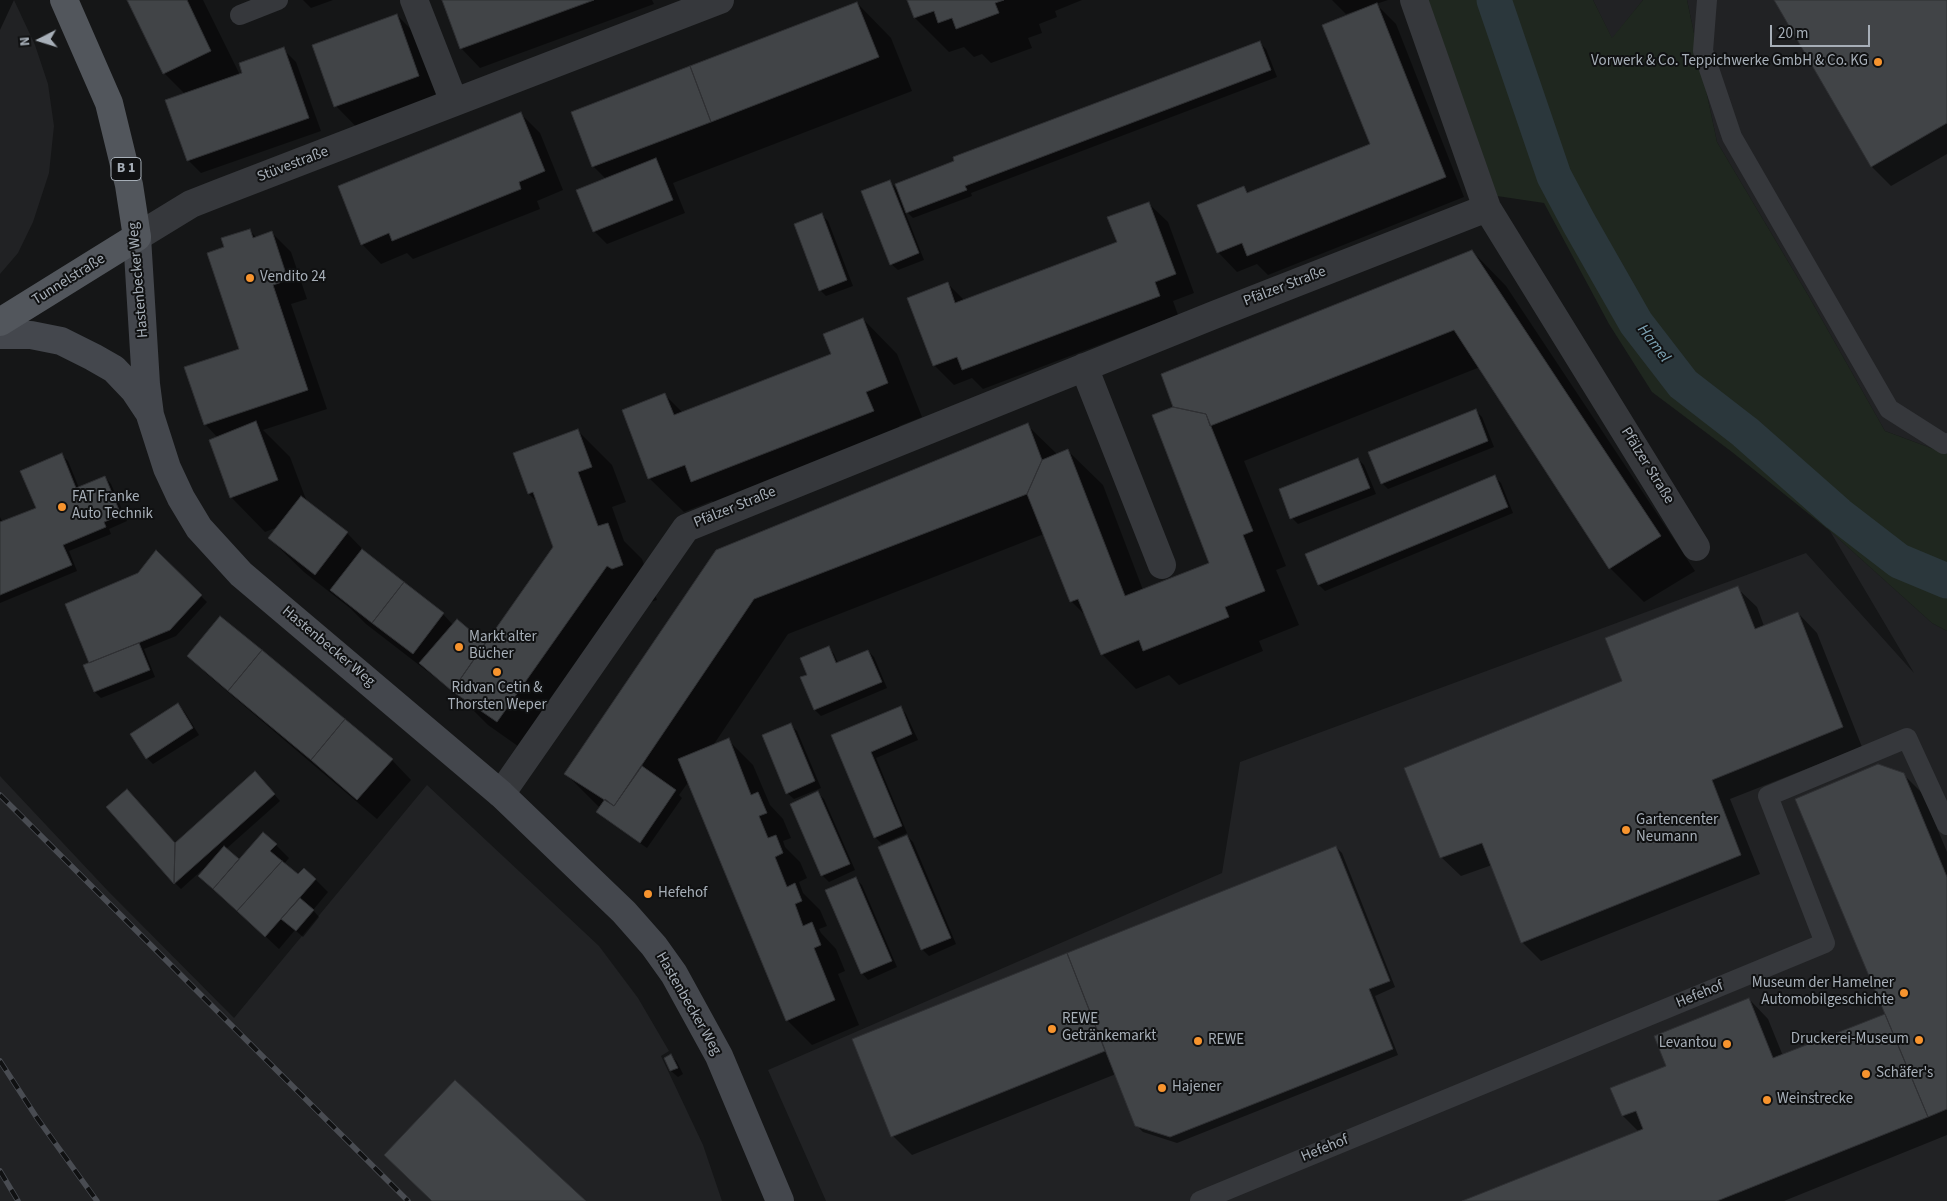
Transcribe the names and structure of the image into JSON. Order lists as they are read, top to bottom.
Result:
{
  "streets": {
    "main road": ["B 1", "Tunnelstraße", "Hastenbecker Weg"],
    "street": ["Stüvestraße", "Pfälzer Straße"],
    "lane": ["Hefehof"]
  },
  "crossings": [
    ["Stüvestraße", "Tunnelstraße"],
    ["Stüvestraße", "Hastenbecker Weg"],
    ["Tunnelstraße", "Hastenbecker Weg"],
    ["Hastenbecker Weg", "Pfälzer Straße"]
  ],
  "water": ["Hamel"],
  "places": [
    "Vorwerk & Co. Teppichwerke GmbH & Co. KG",
    "Vendito 24",
    "FAT Franke Auto Technik",
    "Markt alter Bücher",
    "Ridvan Cetin & Thorsten Weper",
    "Gartencenter Neumann",
    "Hefehof",
    "Museum der Hamelner Automobilgeschichte",
    "REWE Getränkemarkt",
    "Druckerei-Museum",
    "REWE",
    "Levantou",
    "Schäfer's",
    "Hajener",
    "Weinstrecke"
  ],
  "scale_bar": "20 m",
  "north": "left"
}
